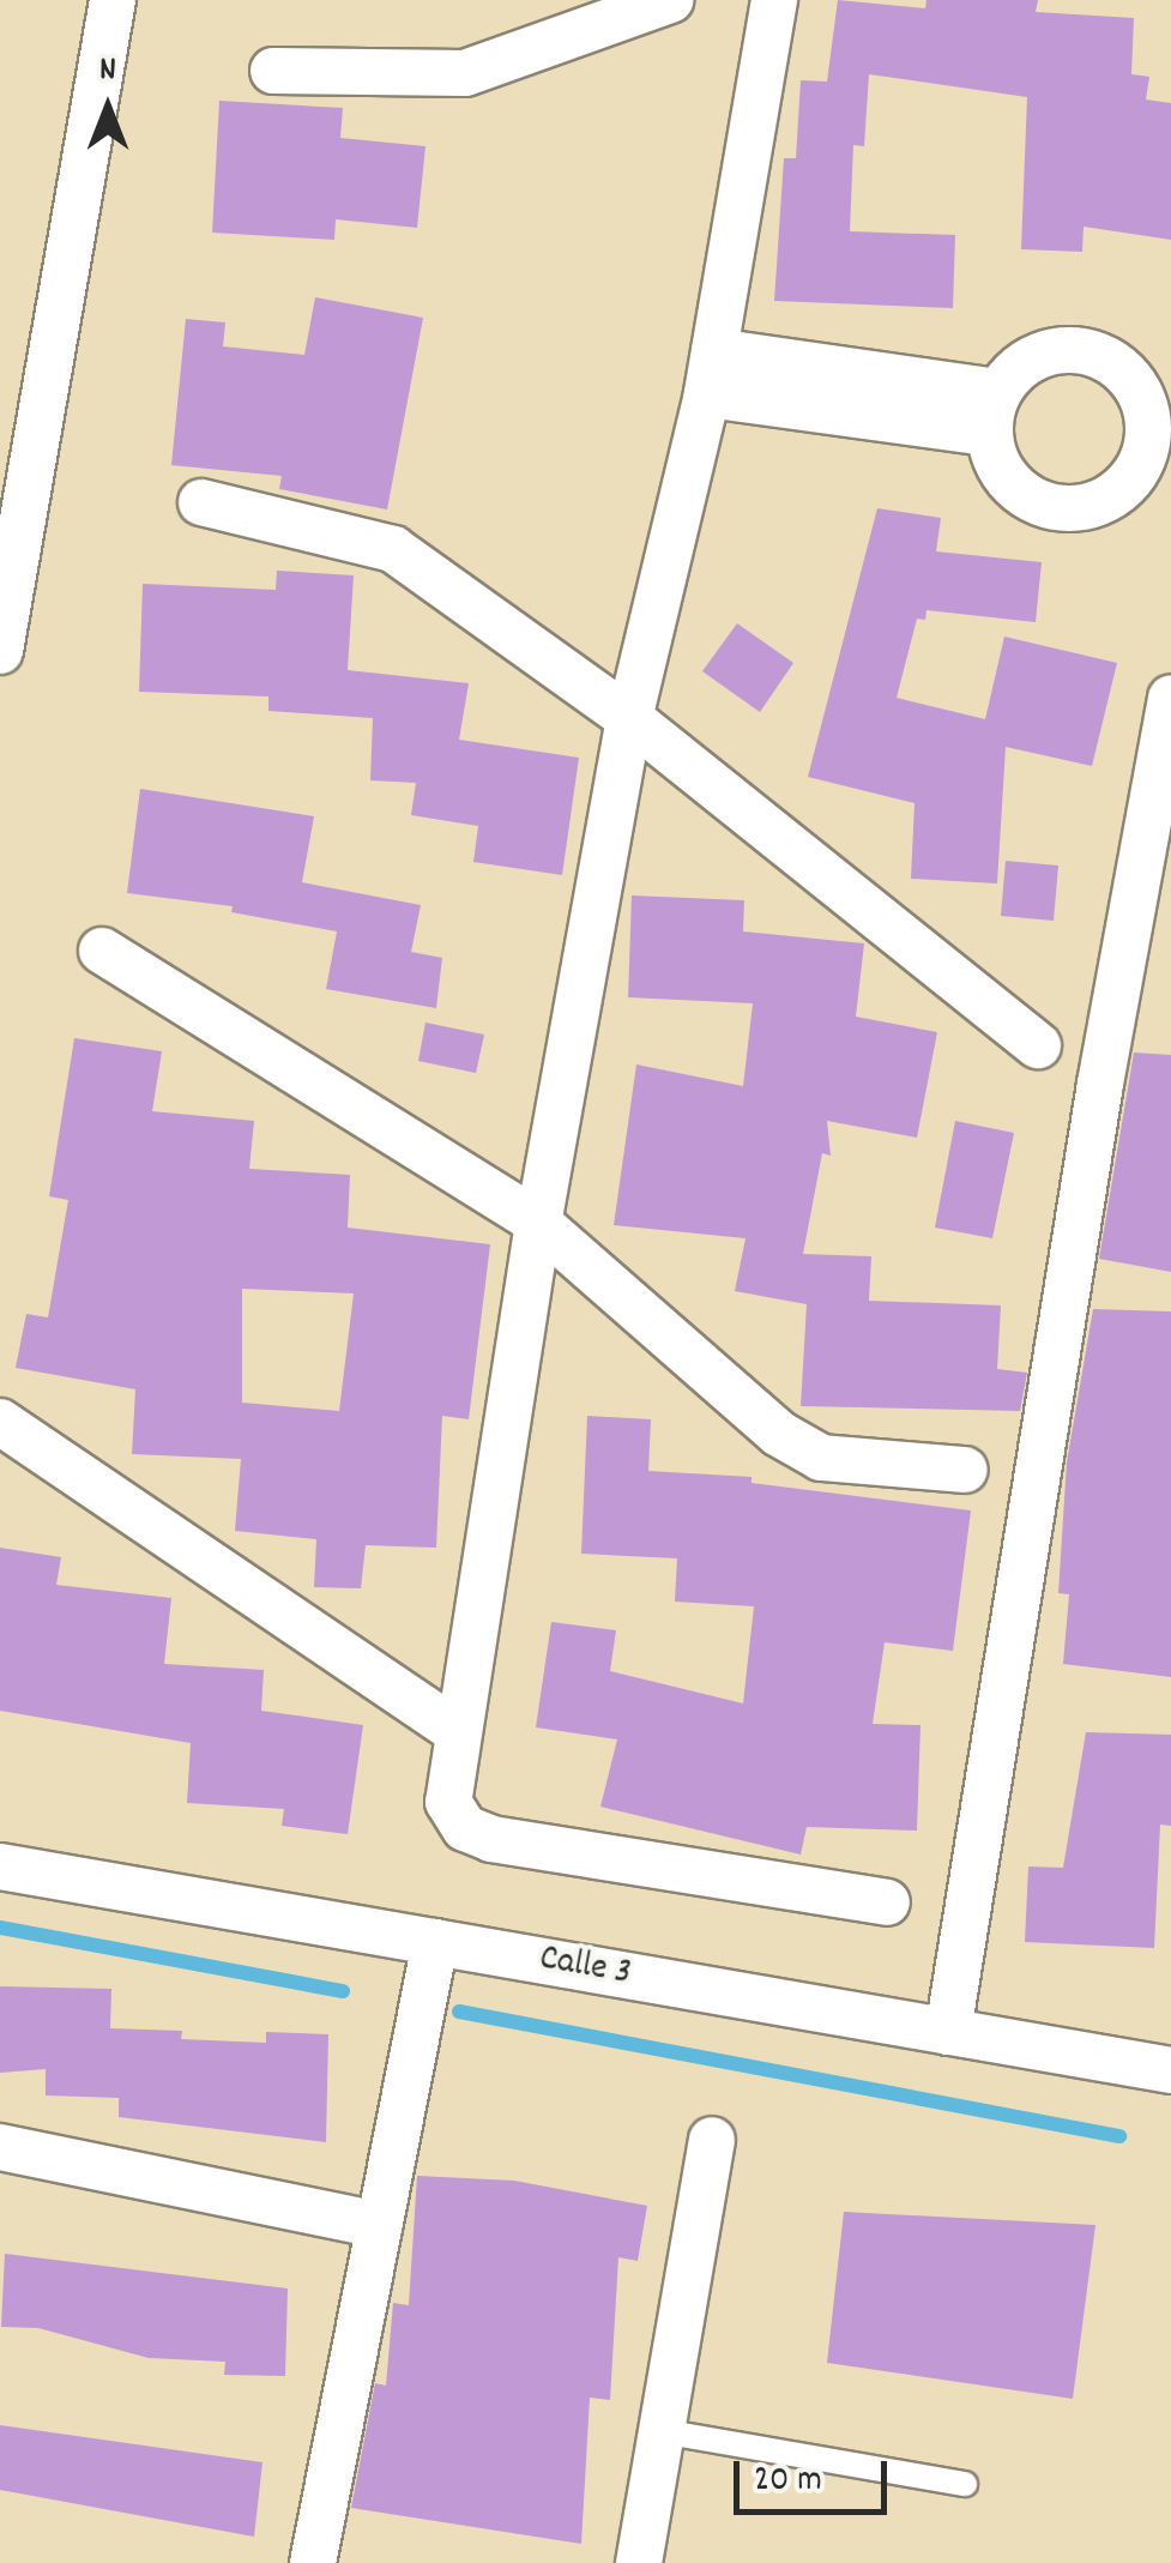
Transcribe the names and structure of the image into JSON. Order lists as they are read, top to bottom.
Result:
{
  "streets": {
    "street": ["Calle 3"]
  },
  "scale_bar": "20 m",
  "north": "top"
}
